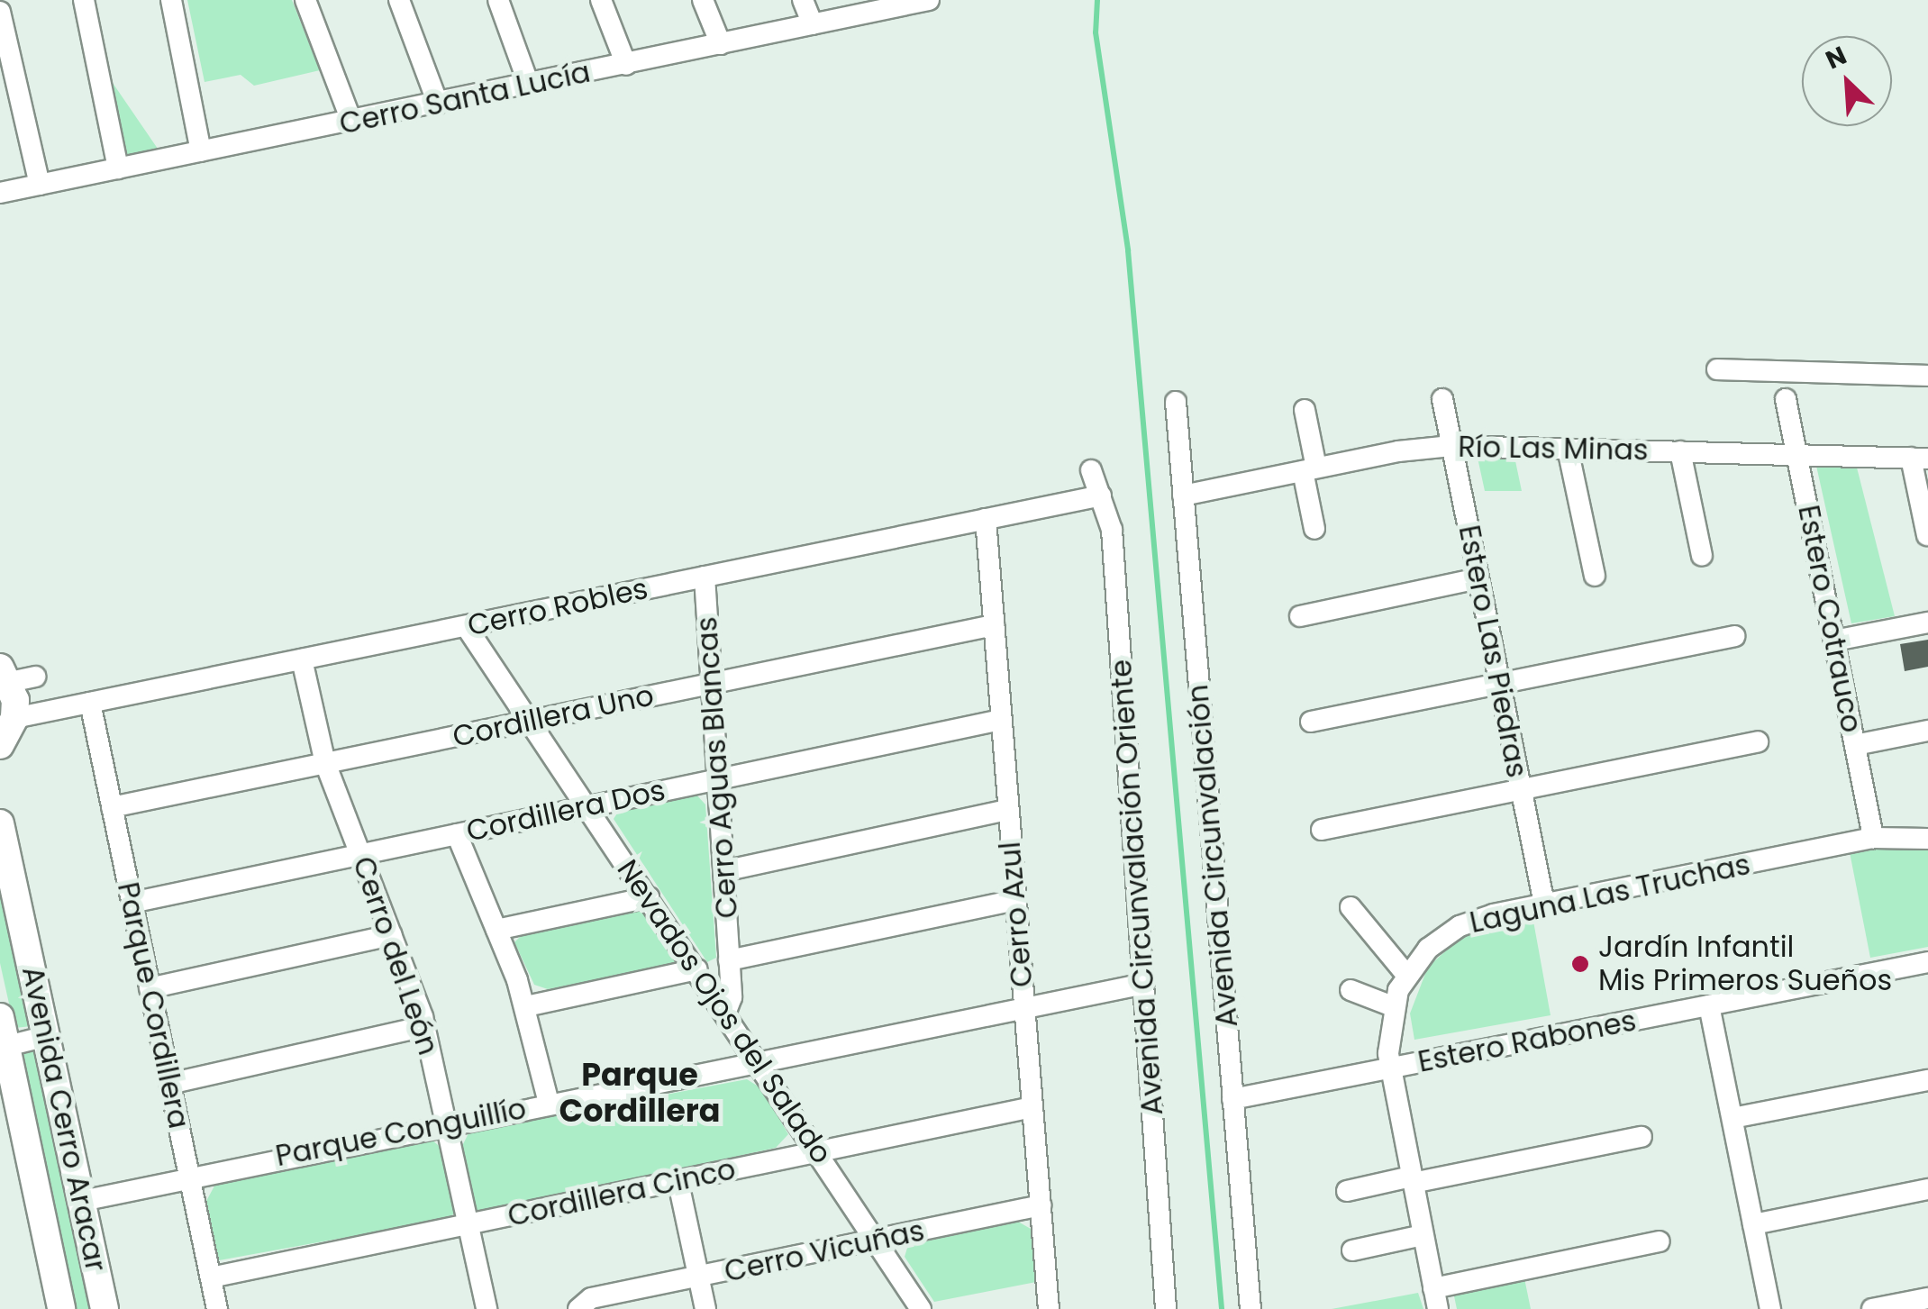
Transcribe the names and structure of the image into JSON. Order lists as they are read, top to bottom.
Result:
{
  "streets": {
    "street": [
      "Cerro Santa Lucía",
      "Río Las Minas",
      "Cerro Robles",
      "Estero Cotrauco",
      "Estero Las Piedras",
      "Cordillera Uno",
      "Cerro Aguas Blancas",
      "Cordillera Dos",
      "Avenida Circunvalación",
      "Avenida Circunvalación Oriente",
      "Laguna Las Truchas",
      "Cerro Azul",
      "Cerro del León",
      "Parque Cordillera",
      "Nevados Ojos del Salado",
      "Estero Rabones",
      "Avenida Cerro Aracar",
      "Parque Conguillío",
      "Cordillera Cinco",
      "Cerro Vicuñas"
    ]
  },
  "crossings": [
    ["Río Las Minas", "Estero Cotrauco"],
    ["Río Las Minas", "Estero Las Piedras"],
    ["Río Las Minas", "Avenida Circunvalación"],
    ["Cerro Robles", "Cerro Aguas Blancas"],
    ["Cerro Robles", "Avenida Circunvalación Oriente"],
    ["Cerro Robles", "Cerro Azul"],
    ["Cerro Robles", "Cerro del León"],
    ["Cerro Robles", "Parque Cordillera"],
    ["Cerro Robles", "Nevados Ojos del Salado"],
    ["Estero Cotrauco", "Laguna Las Truchas"],
    ["Estero Las Piedras", "Laguna Las Truchas"],
    ["Cordillera Uno", "Cerro Aguas Blancas"],
    ["Cordillera Uno", "Cerro Azul"],
    ["Cordillera Uno", "Cerro del León"],
    ["Cordillera Uno", "Parque Cordillera"],
    ["Cordillera Uno", "Nevados Ojos del Salado"],
    ["Cerro Aguas Blancas", "Cordillera Dos"],
    ["Cerro Aguas Blancas", "Nevados Ojos del Salado"],
    ["Cordillera Dos", "Cerro Azul"],
    ["Cordillera Dos", "Cerro del León"],
    ["Cordillera Dos", "Parque Cordillera"],
    ["Cordillera Dos", "Nevados Ojos del Salado"],
    ["Avenida Circunvalación", "Estero Rabones"],
    ["Avenida Circunvalación Oriente", "Parque Conguillío"],
    ["Laguna Las Truchas", "Estero Rabones"],
    ["Cerro Azul", "Parque Conguillío"],
    ["Cerro Azul", "Cordillera Cinco"],
    ["Cerro Azul", "Cerro Vicuñas"],
    ["Cerro del León", "Parque Conguillío"],
    ["Cerro del León", "Cordillera Cinco"],
    ["Parque Cordillera", "Parque Conguillío"],
    ["Parque Cordillera", "Cordillera Cinco"],
    ["Nevados Ojos del Salado", "Parque Conguillío"],
    ["Nevados Ojos del Salado", "Cordillera Cinco"],
    ["Nevados Ojos del Salado", "Cerro Vicuñas"],
    ["Avenida Cerro Aracar", "Parque Conguillío"]
  ],
  "districts": ["Parque Cordillera"],
  "places": ["Jardín Infantil Mis Primeros Sueños"],
  "north": "top left"
}
